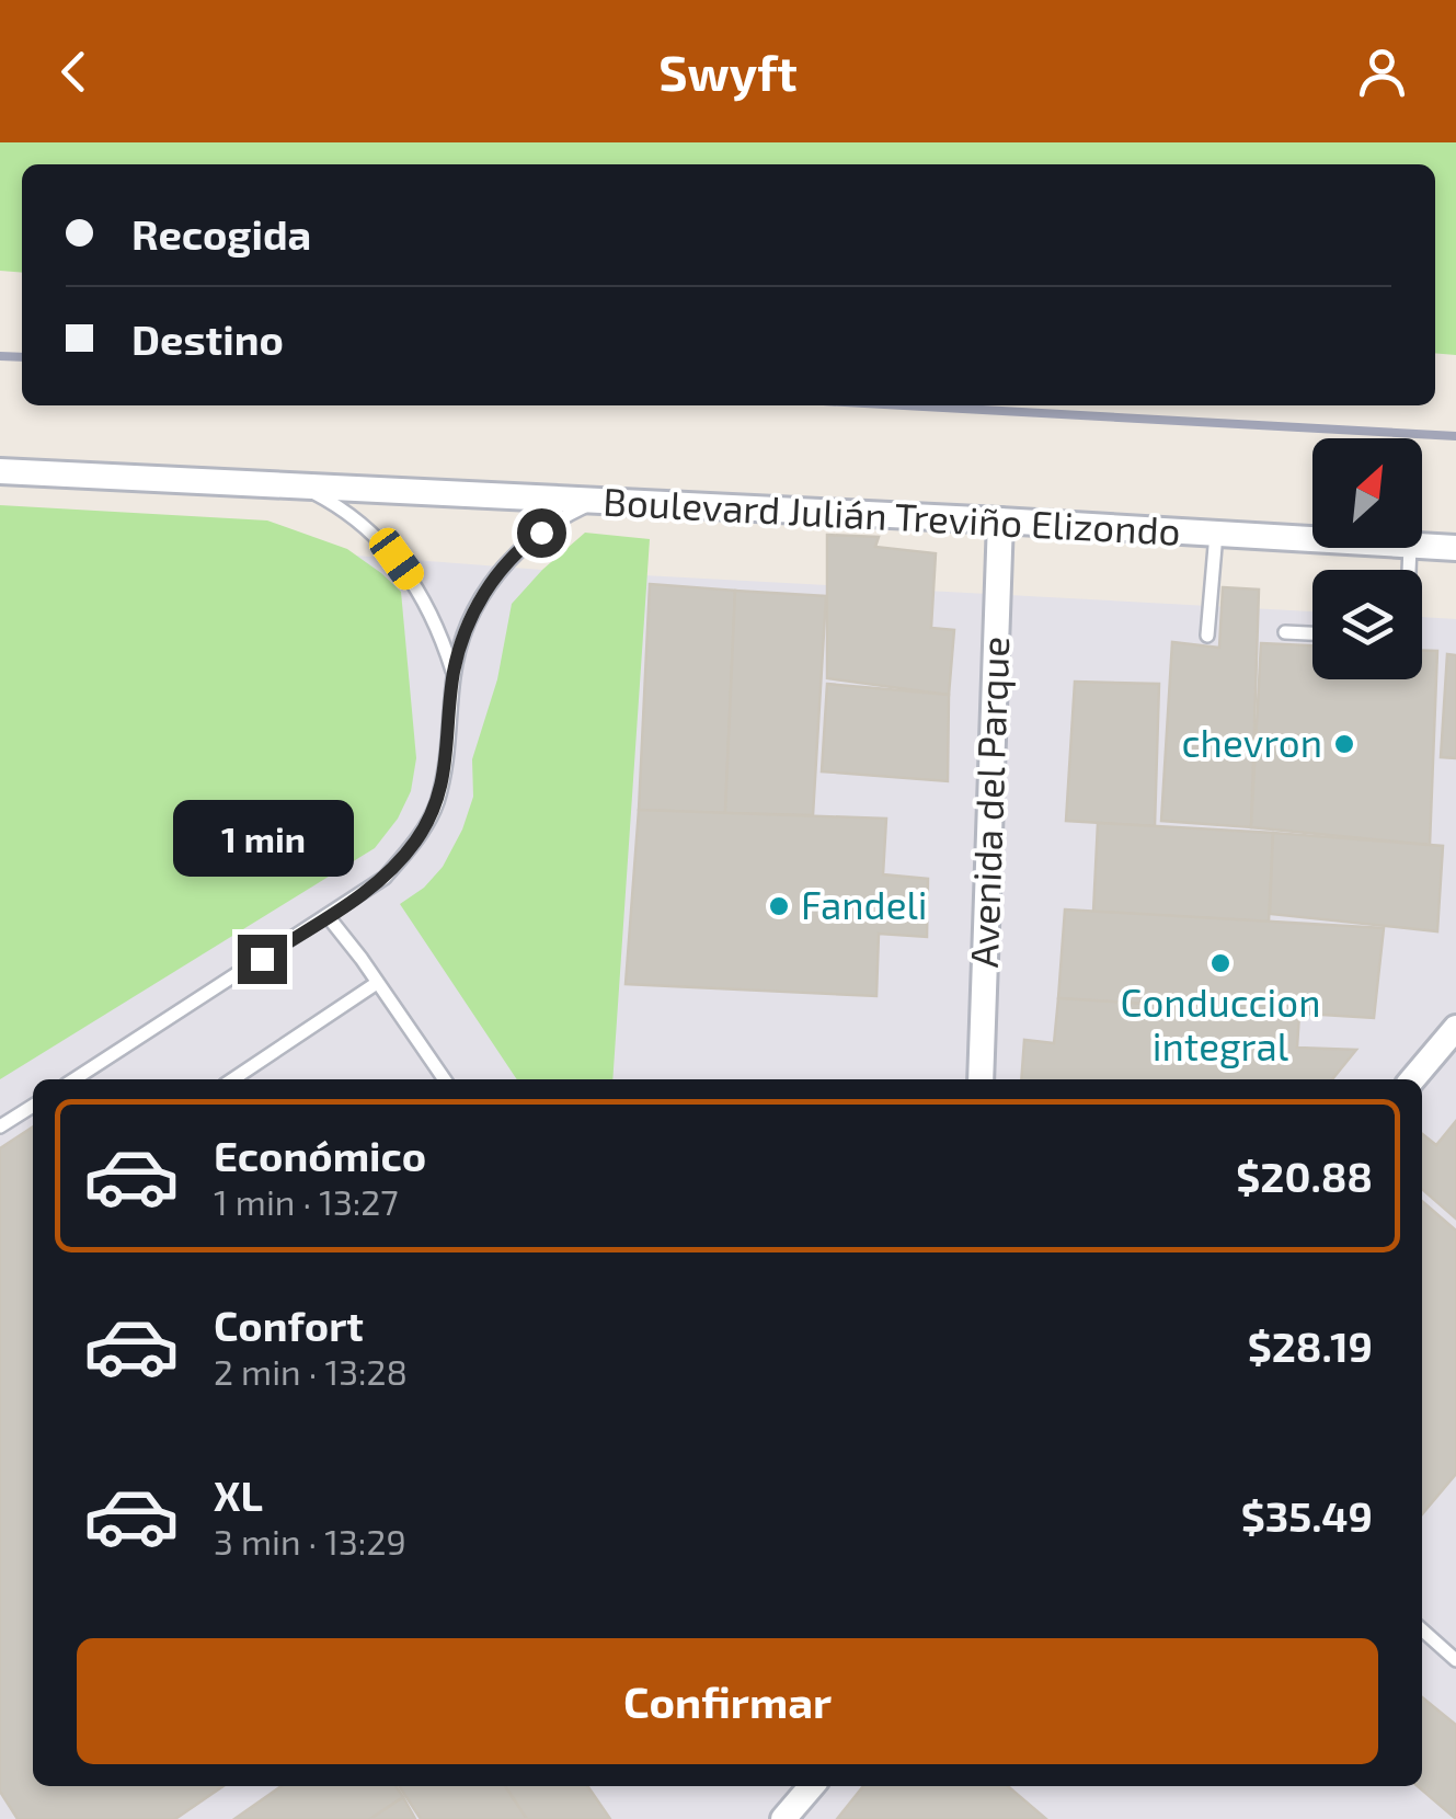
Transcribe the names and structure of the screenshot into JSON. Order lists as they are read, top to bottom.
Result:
{
  "streets": {
    "street": ["Boulevard Julián Treviño Elizondo", "Avenida del Parque"]
  },
  "crossings": [
    ["Boulevard Julián Treviño Elizondo", "Avenida del Parque"]
  ],
  "places": ["chevron", "Fandeli", "Conduccion integral"],
  "north": "top right",
  "page": {
    "header": "Swyft",
    "banner": ["Recogida", "Destino"],
    "bubble": "1 min",
    "list": [
      {
        "name": "Económico",
        "note": "1 min · 13:27",
        "value": "$20.88"
      },
      {
        "name": "Confort",
        "note": "2 min · 13:28",
        "value": "$28.19"
      },
      {
        "name": "XL",
        "note": "3 min · 13:29",
        "value": "$35.49"
      }
    ],
    "buttons": "Confirmar"
  }
}
